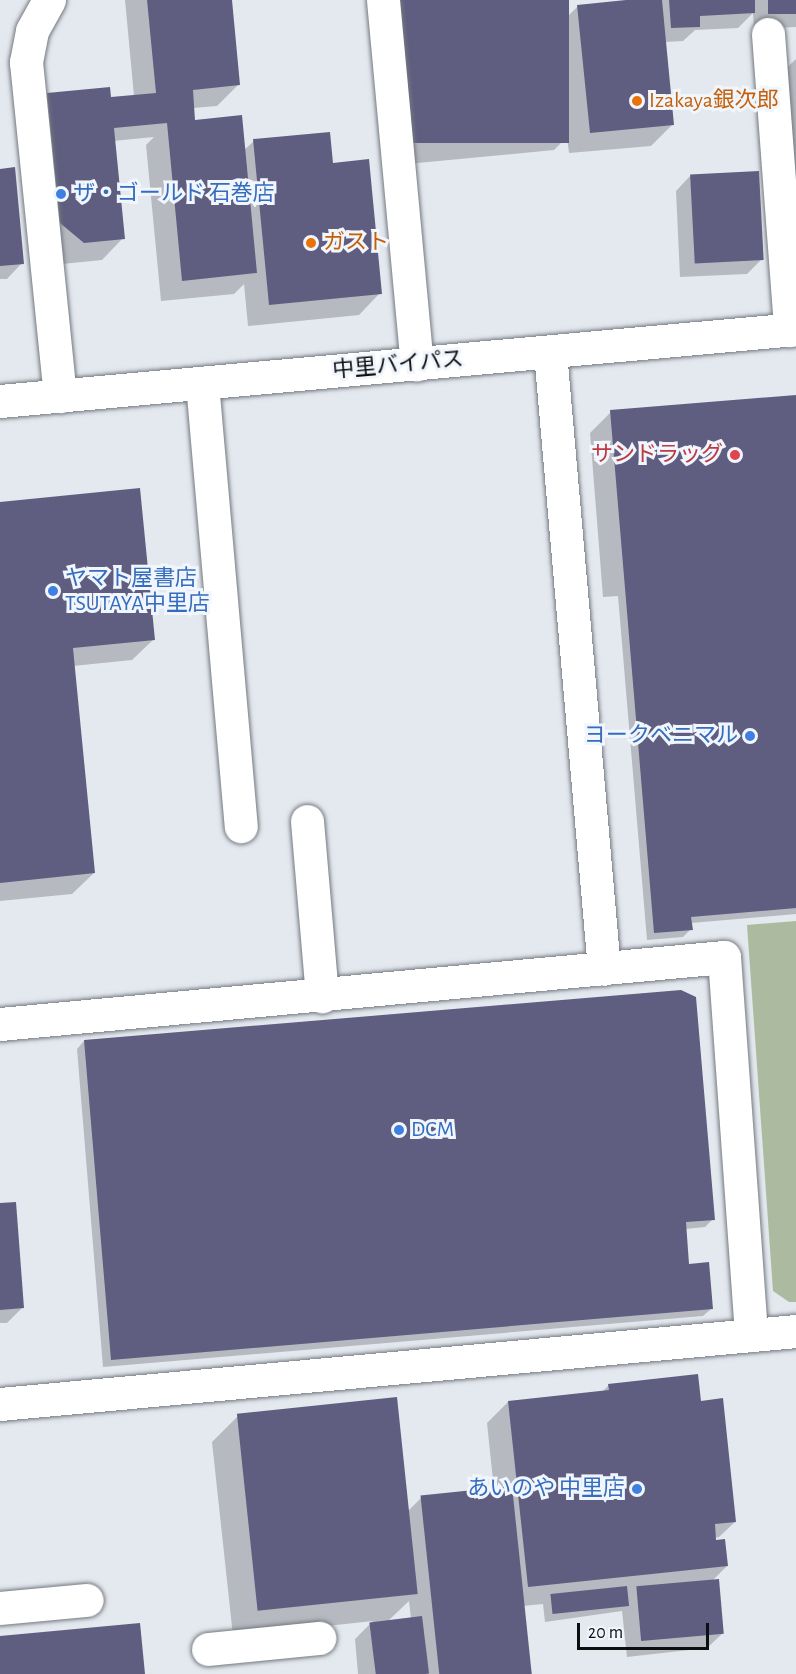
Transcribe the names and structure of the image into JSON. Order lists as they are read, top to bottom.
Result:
{
  "streets": {
    "street": ["中里バイパス"]
  },
  "places": [
    "Izakaya銀次郎",
    "ザ・ゴールド 石巻店",
    "ガスト",
    "サンドラッグ",
    "ヤマト屋書店 TSUTAYA中里店",
    "ヨークベニマル",
    "DCM",
    "あいのや 中里店"
  ],
  "scale_bar": "20 m"
}
